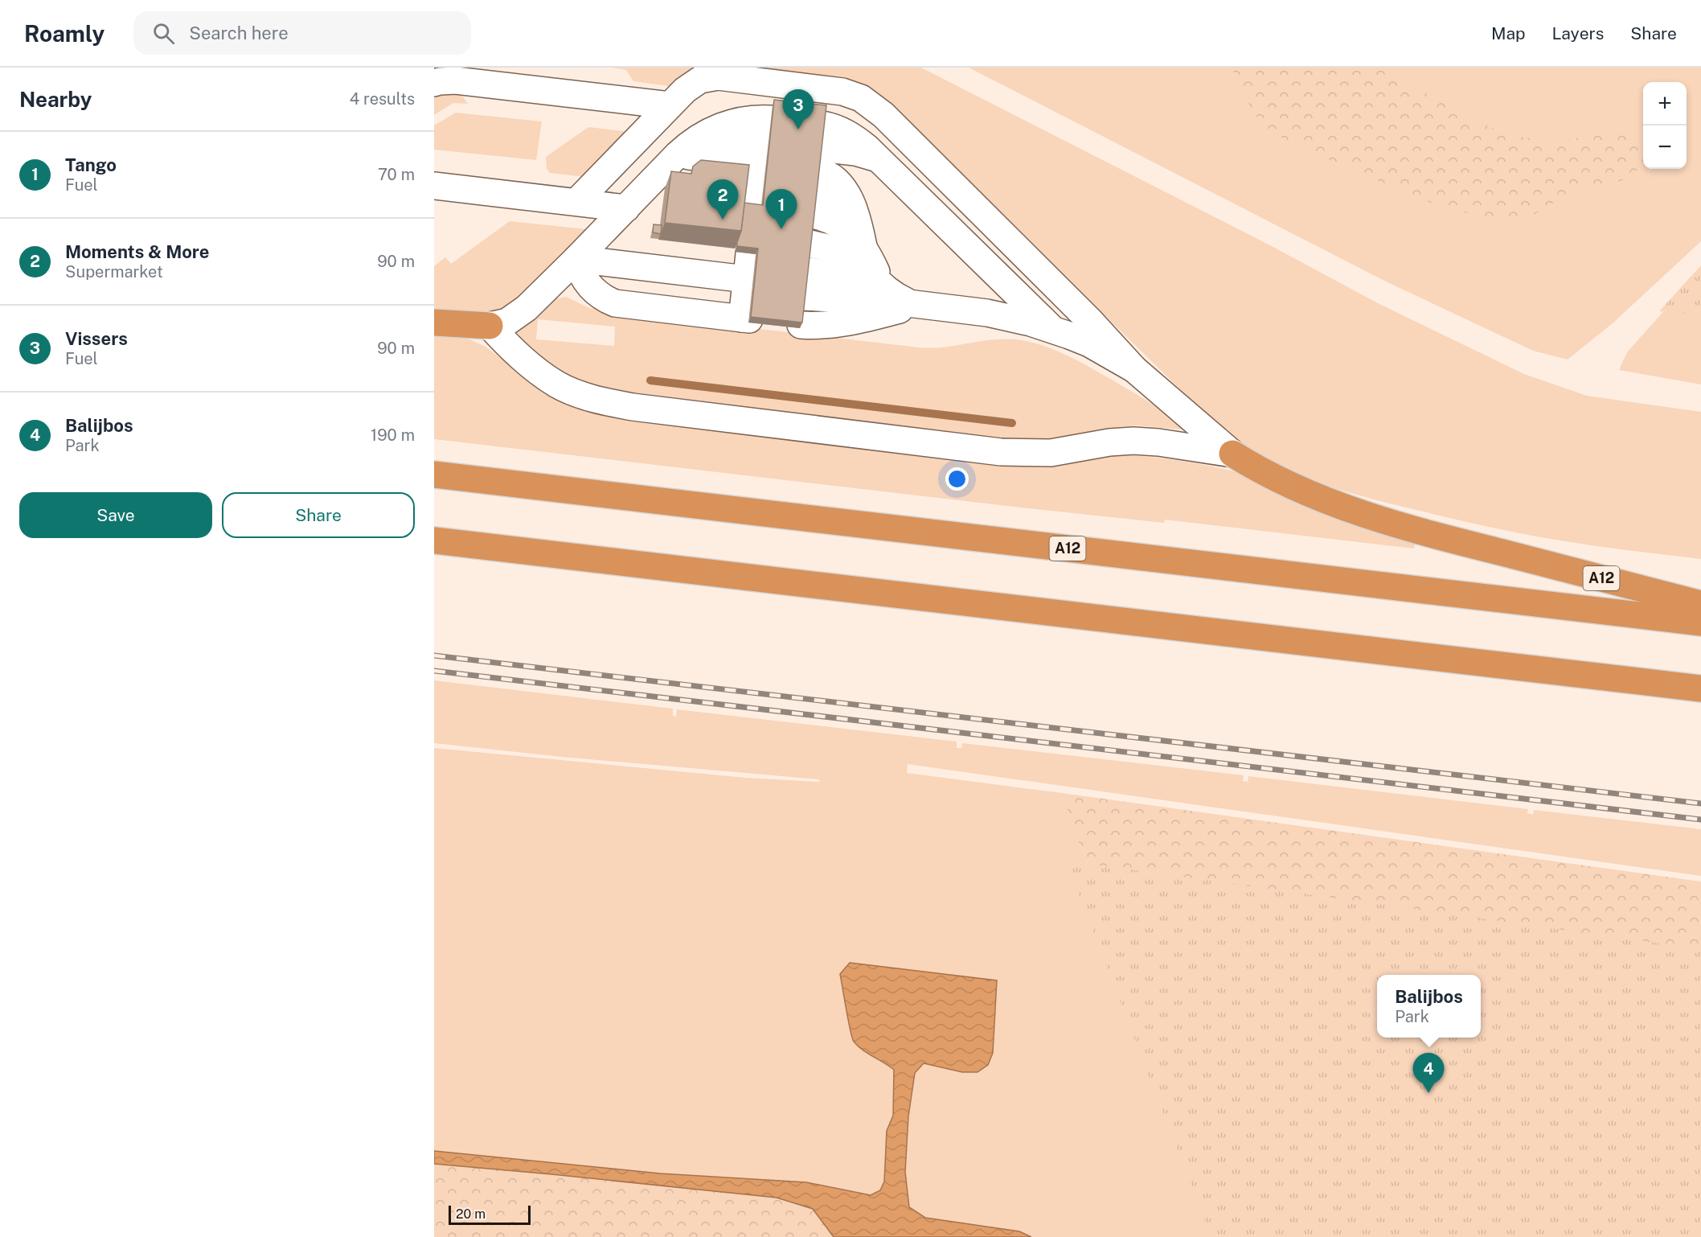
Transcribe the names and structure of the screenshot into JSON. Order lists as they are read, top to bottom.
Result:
{
  "streets": {
    "highway": ["A12"]
  },
  "scale_bar": "20 m",
  "page": {
    "header": "Roamly",
    "search": "Search here",
    "nav": ["Map", "Layers", "Share"],
    "heading": ["Nearby", "4 results"],
    "map_buttons": ["+", "−"],
    "pins": [
      "3",
      "2",
      "1",
      "4"
    ],
    "list": [
      {
        "mark": "1",
        "name": "Tango",
        "note": "Fuel",
        "value": "70 m"
      },
      {
        "mark": "2",
        "name": "Moments & More",
        "note": "Supermarket",
        "value": "90 m"
      },
      {
        "mark": "3",
        "name": "Vissers",
        "note": "Fuel",
        "value": "90 m"
      },
      {
        "mark": "4",
        "name": "Balijbos",
        "note": "Park",
        "value": "190 m"
      }
    ],
    "buttons": ["Save", "Share"],
    "popup": ["Balijbos", "Park"],
    "scale": "20 m"
  }
}
